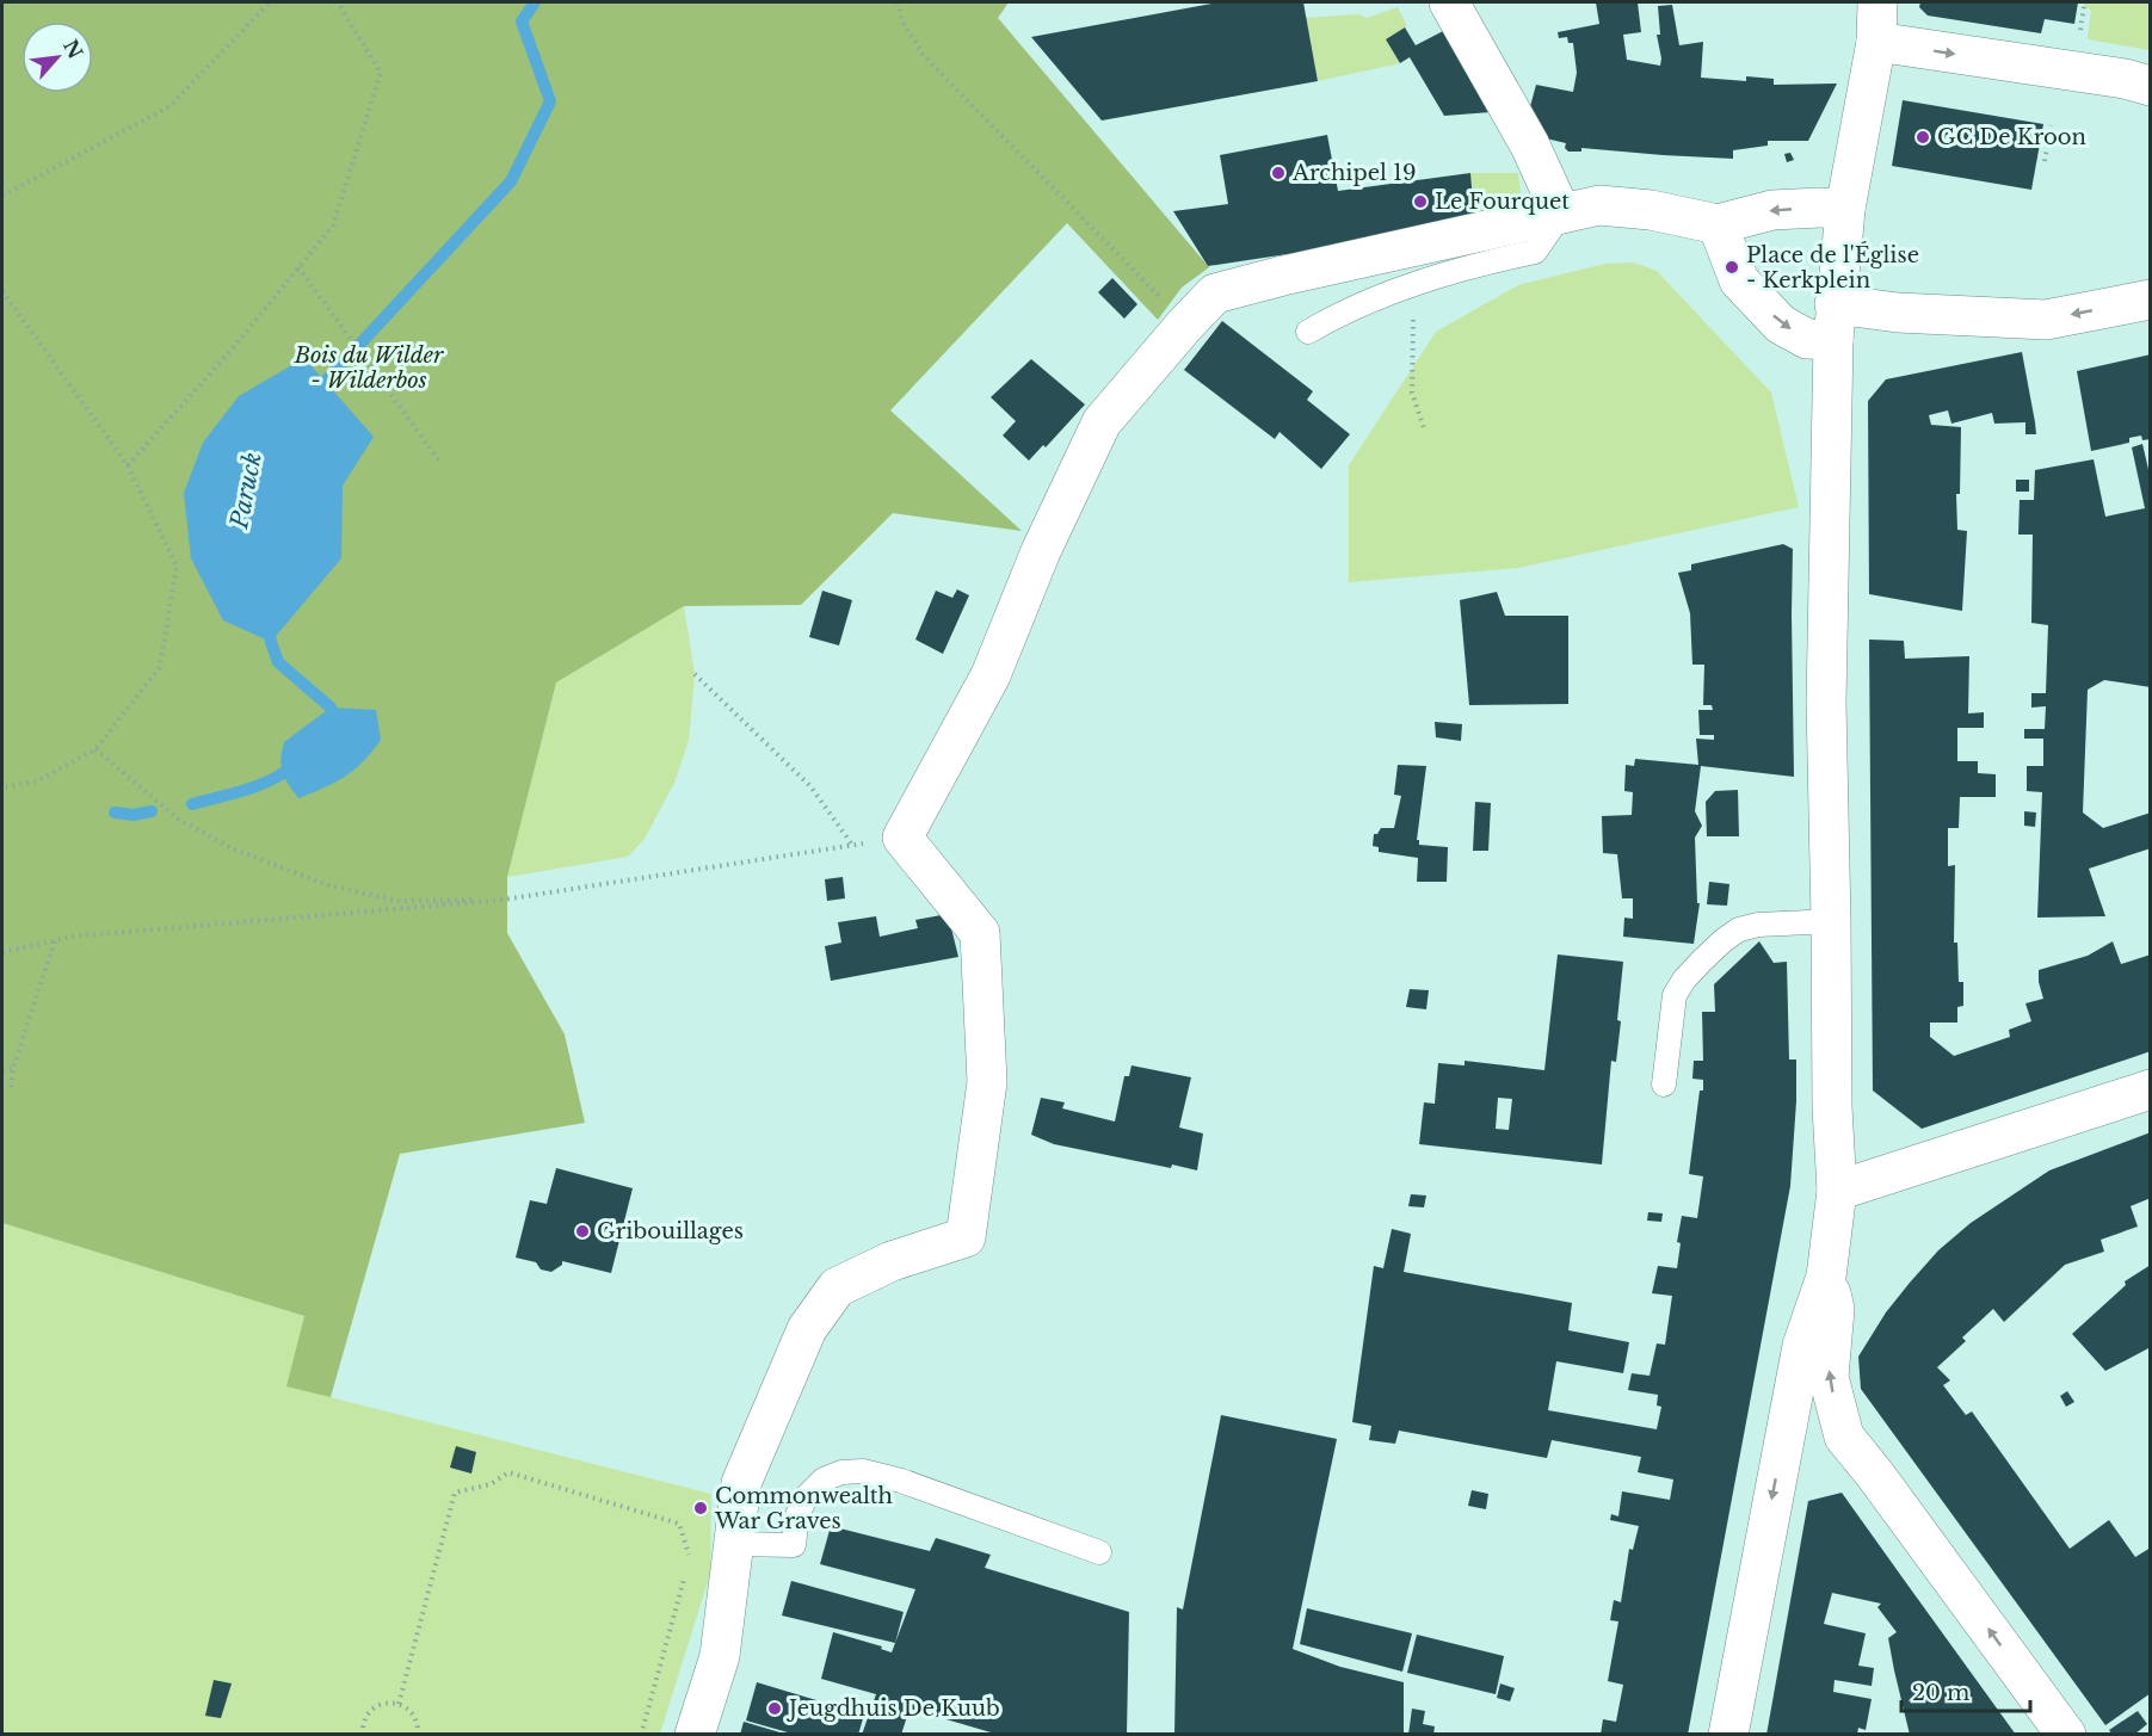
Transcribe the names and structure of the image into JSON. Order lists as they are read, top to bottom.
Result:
{
  "water": ["Paruck"],
  "parks": ["Bois du Wilder - Wilderbos"],
  "places": [
    "GC De Kroon",
    "Archipel 19",
    "Le Fourquet",
    "Place de l'Église - Kerkplein",
    "Gribouillages",
    "Commonwealth War Graves",
    "Jeugdhuis De Kuub"
  ],
  "scale_bar": "20 m",
  "north": "top right"
}
